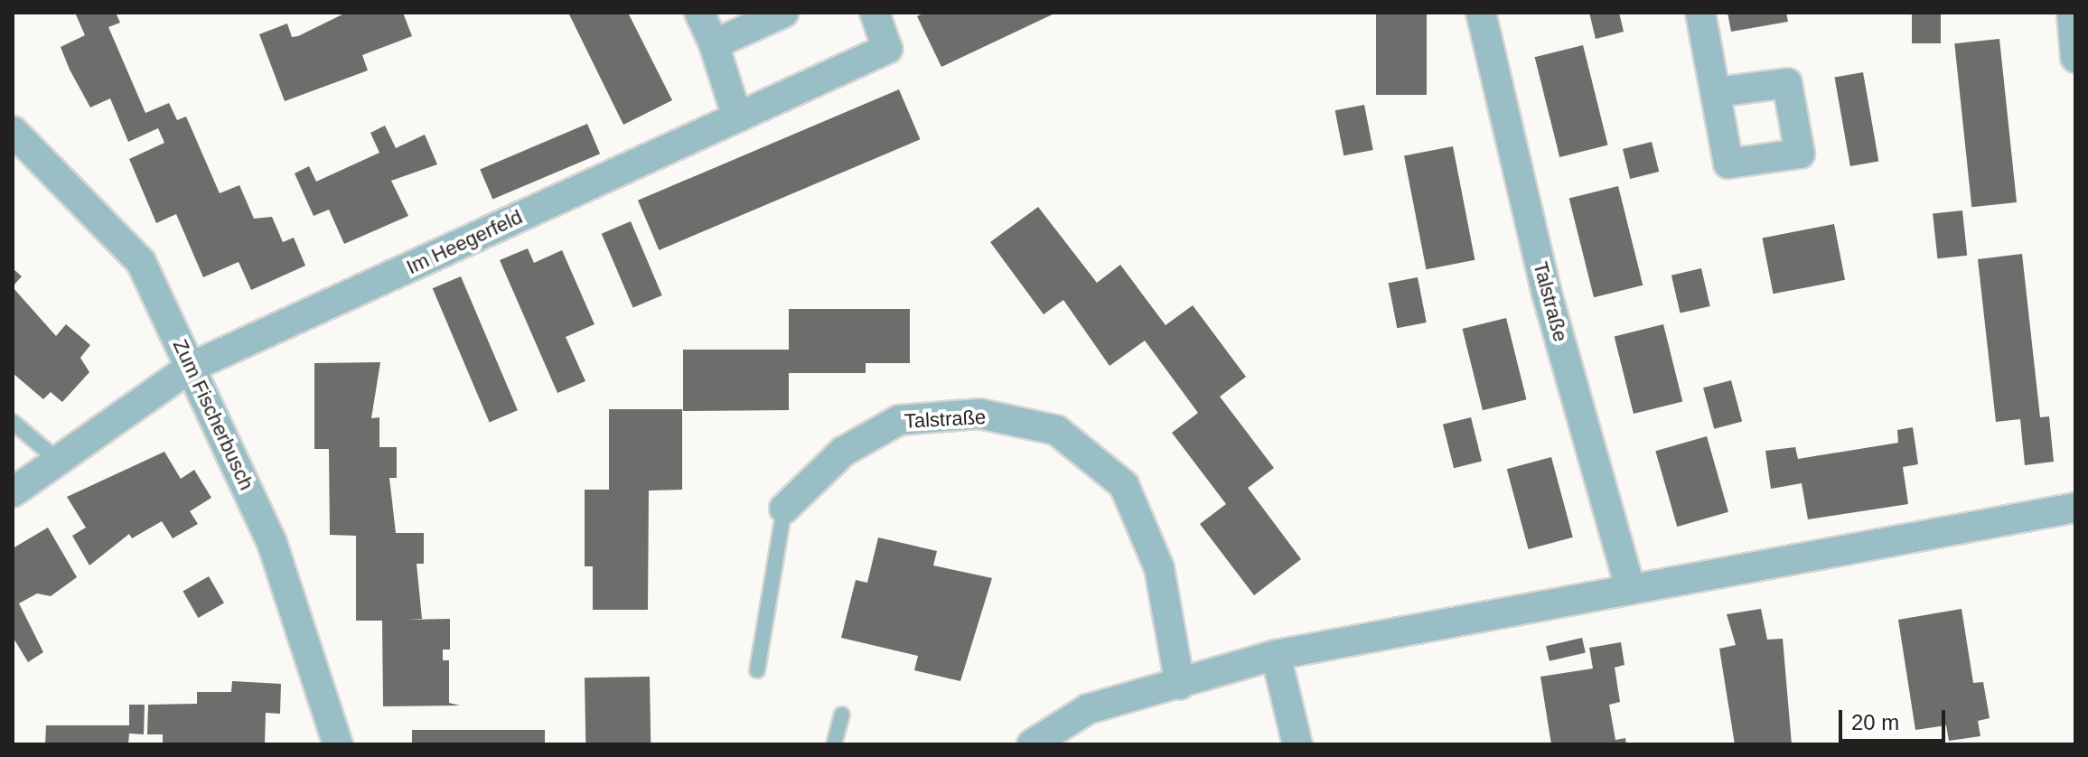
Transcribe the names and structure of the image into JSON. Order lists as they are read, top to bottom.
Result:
{
  "streets": {
    "street": ["Im Heegerfeld", "Talstraße", "Zum Fischerbusch"]
  },
  "crossings": [
    ["Im Heegerfeld", "Zum Fischerbusch"]
  ],
  "scale_bar": "20 m"
}
